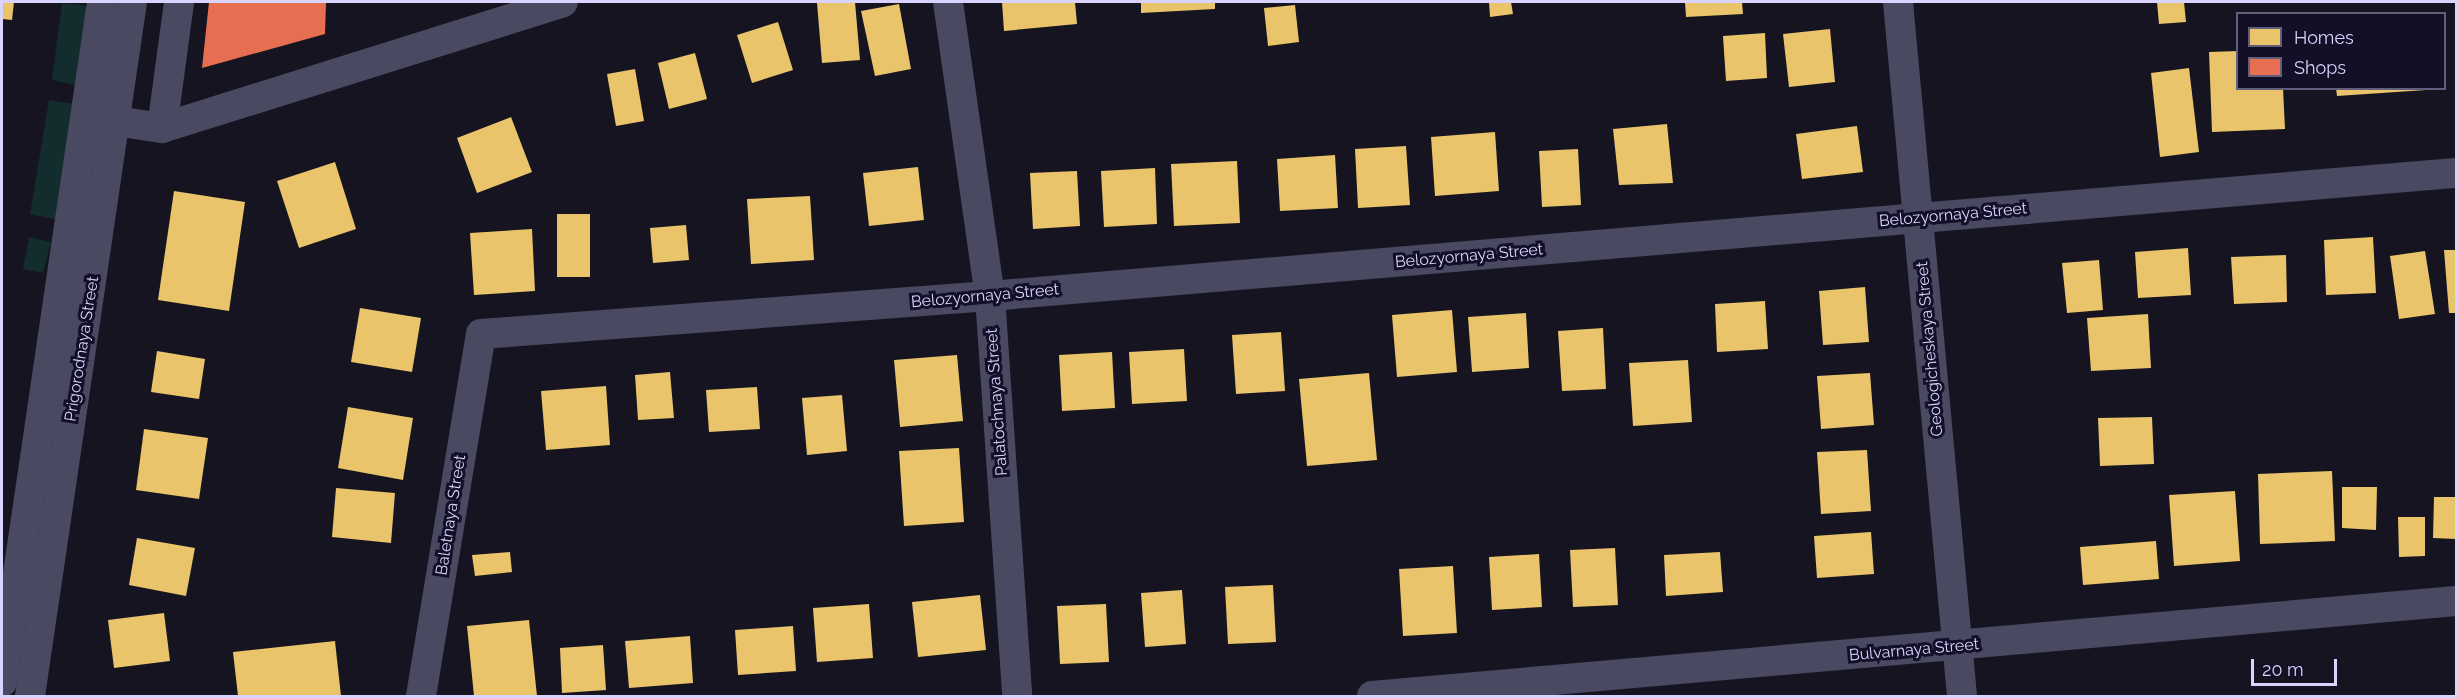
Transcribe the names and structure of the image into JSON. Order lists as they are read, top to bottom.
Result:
{
  "streets": {
    "street": [
      "Belozyornaya Street",
      "Prigorodnaya Street",
      "Geologicheskaya Street",
      "Palatochnaya Street",
      "Baletnaya Street",
      "Bulvarnaya Street"
    ]
  },
  "crossings": [
    ["Belozyornaya Street", "Geologicheskaya Street"],
    ["Belozyornaya Street", "Palatochnaya Street"],
    ["Belozyornaya Street", "Baletnaya Street"],
    ["Geologicheskaya Street", "Bulvarnaya Street"]
  ],
  "legend": ["Homes", "Shops"],
  "scale_bar": "20 m"
}
